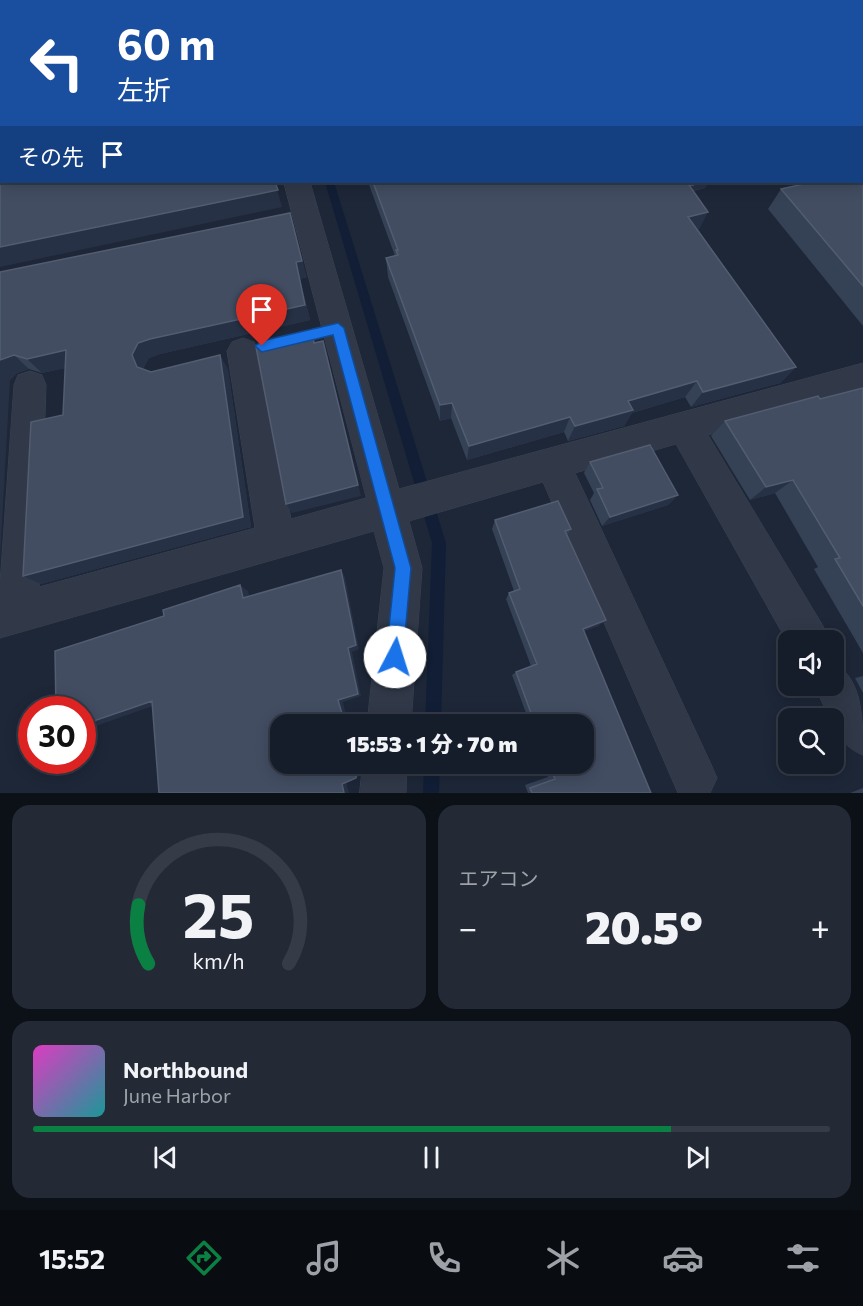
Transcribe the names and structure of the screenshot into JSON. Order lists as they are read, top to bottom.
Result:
{
  "page": {
    "turn": ["60 m", "左折"],
    "then": "その先",
    "limit": "30",
    "trip": "15:53 · 1 分 · 70 m",
    "tile": "エアコン",
    "heat": ["−", "20.5°", "+"],
    "song": ["Northbound", "June Harbor"],
    "tabs": "15:52",
    "gauge": ["25", "km/h"]
  }
}
